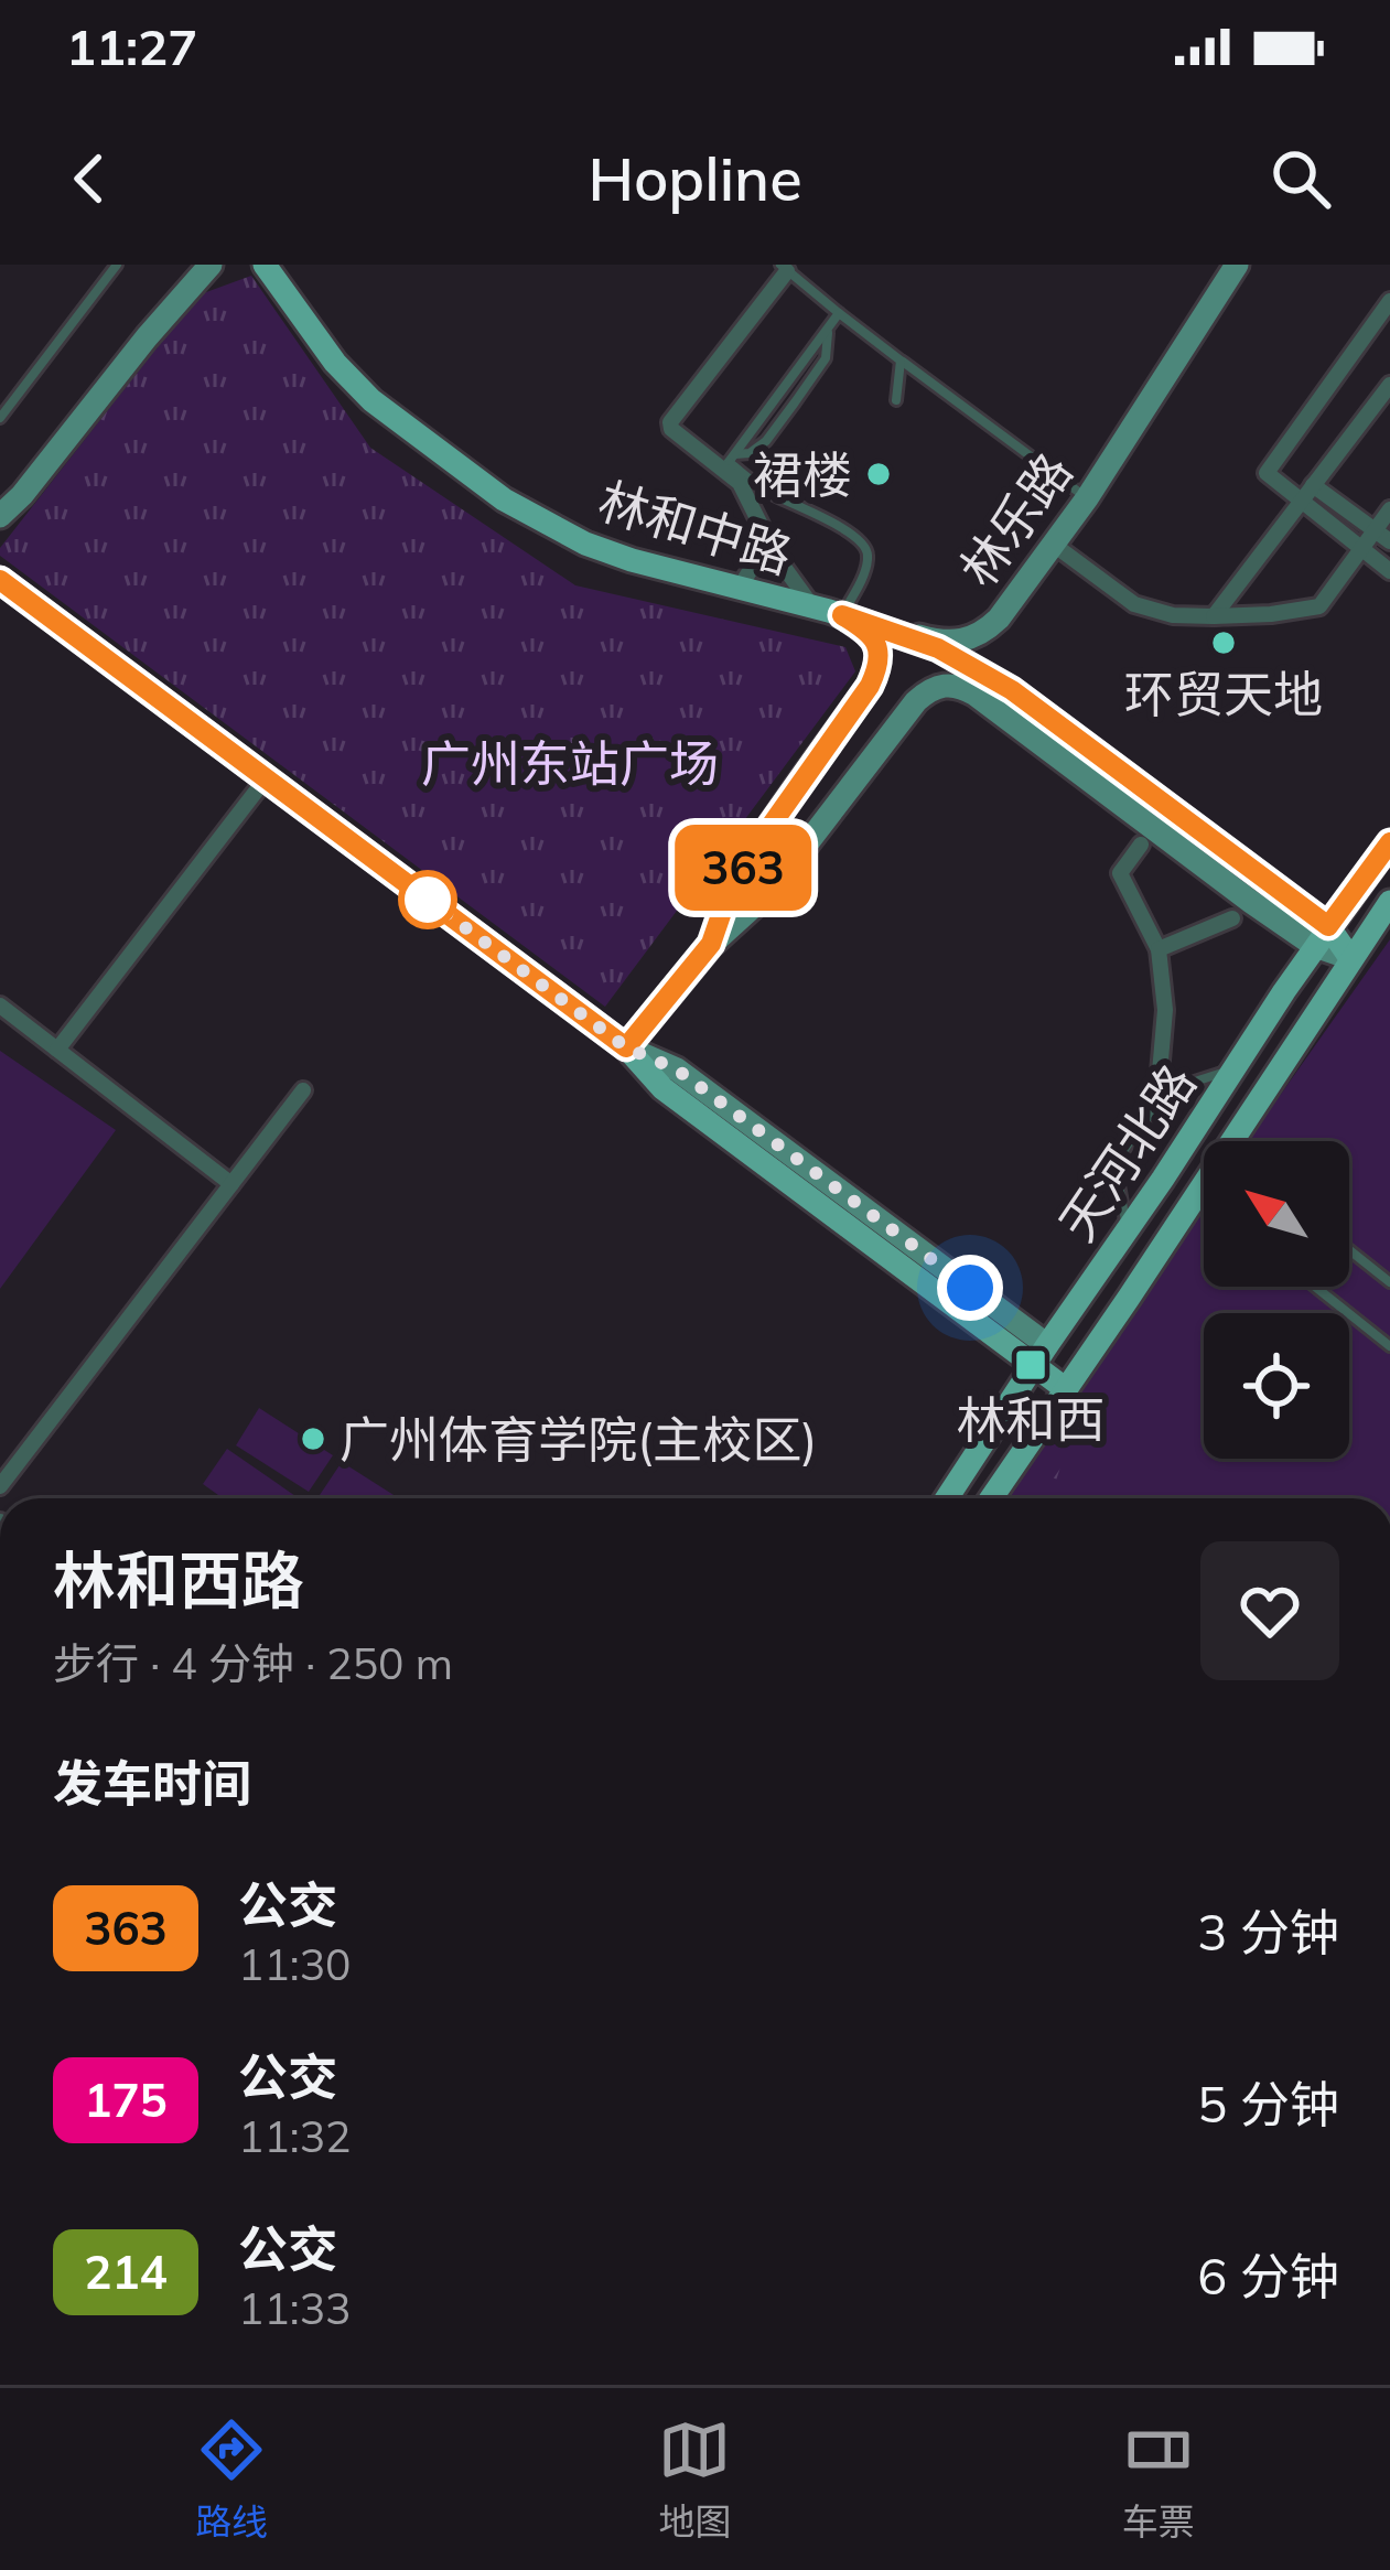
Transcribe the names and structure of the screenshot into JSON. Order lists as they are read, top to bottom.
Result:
{
  "streets": {
    "main road": ["林和中路", "天河北路"],
    "street": ["林乐路"]
  },
  "crossings": [
    ["林乐路", "林和中路"],
    ["林和中路", "天河北路"]
  ],
  "parks": ["广州东站广场"],
  "places": {
    "other": ["裙楼", "环贸天地", "广州体育学院(主校区)"],
    "transit": ["林和西"]
  },
  "lines": ["bus line 363"],
  "north": "top left",
  "page": {
    "status": "11:27",
    "header": "Hopline",
    "on_map": "363",
    "heading": [
      ["林和西路", "步行 · 4 分钟 · 250 m"],
      "发车时间"
    ],
    "list": [
      {
        "mark": "363",
        "name": "公交",
        "note": "11:30",
        "value": "3 分钟"
      },
      {
        "mark": "175",
        "name": "公交",
        "note": "11:32",
        "value": "5 分钟"
      },
      {
        "mark": "214",
        "name": "公交",
        "note": "11:33",
        "value": "6 分钟"
      }
    ],
    "tabs": ["路线", "地图", "车票"]
  }
}
